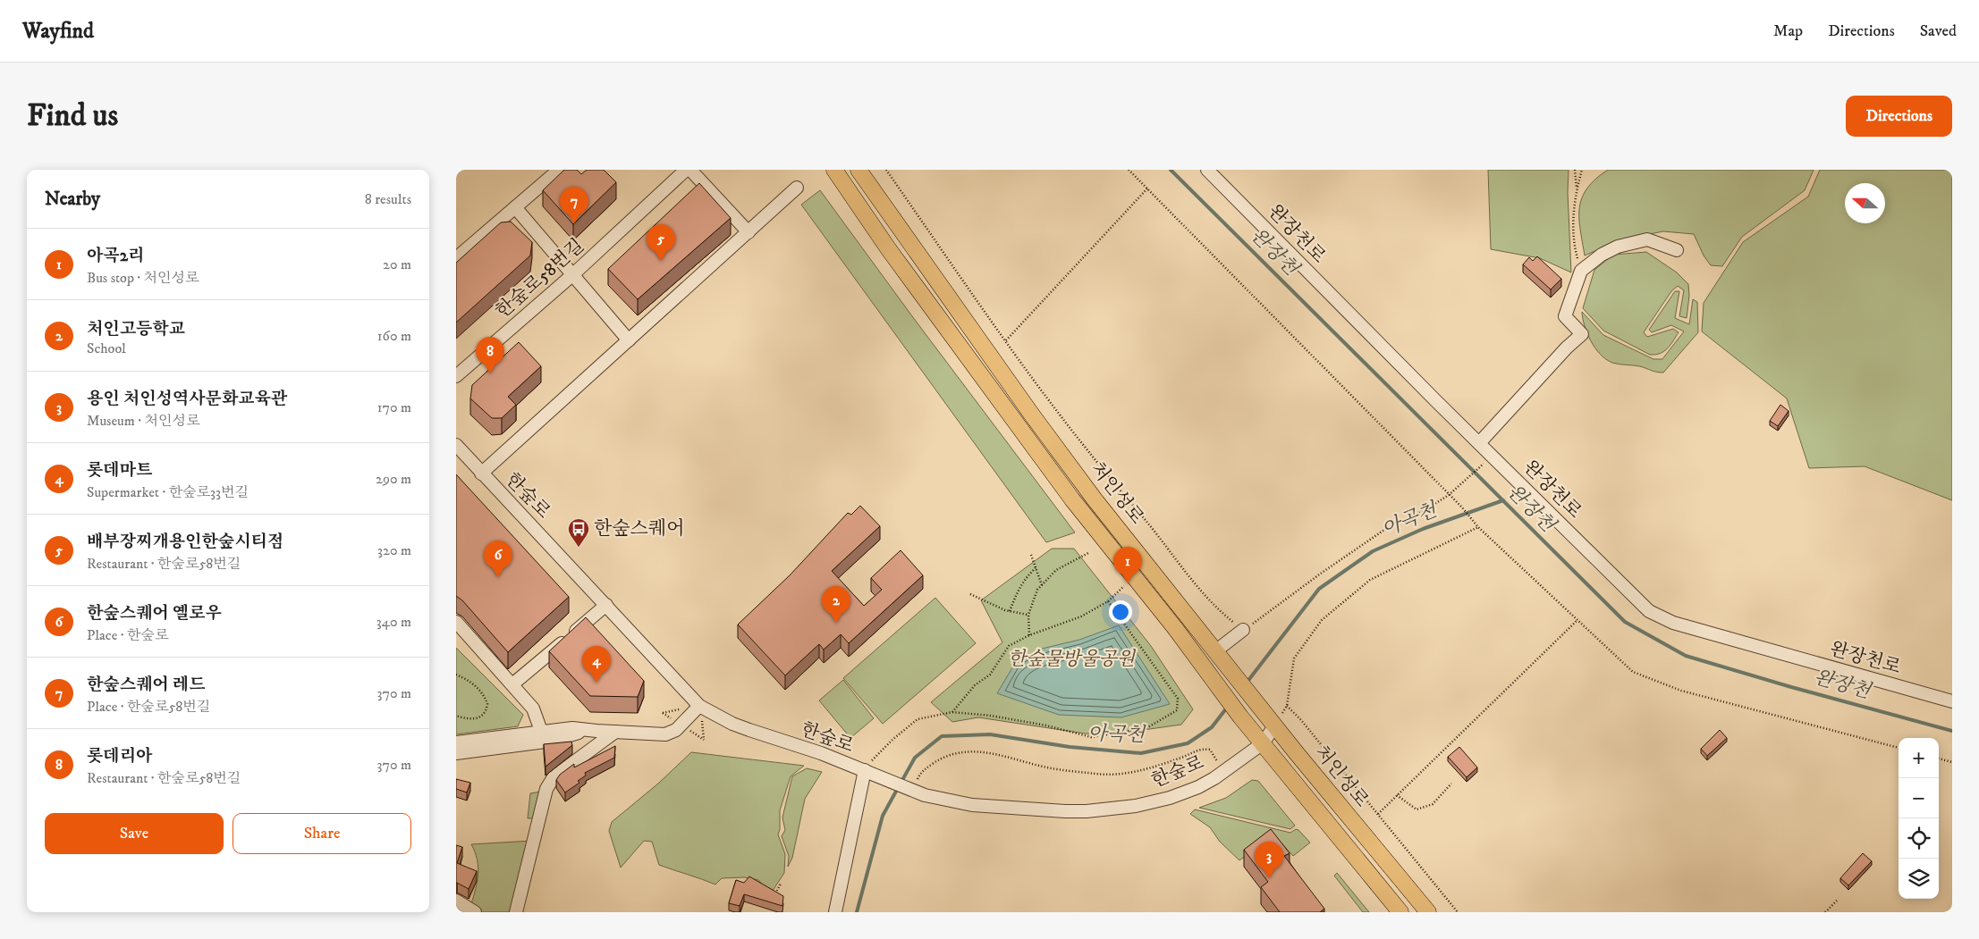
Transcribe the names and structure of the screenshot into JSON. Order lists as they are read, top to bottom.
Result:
{
  "streets": {
    "main road": ["처인성로"],
    "street": ["완장천로", "한숲로58번길", "한숲로"]
  },
  "crossings": [
    ["처인성로", "한숲로"]
  ],
  "water": ["완장천", "아곡천"],
  "parks": ["한숲물방울공원"],
  "places": {
    "bus stop": ["한숲스퀘어"]
  },
  "north": "left",
  "page": {
    "header": "Wayfind",
    "nav": ["Map", "Directions", "Saved"],
    "buttons": [
      "Directions",
      ["Save", "Share"]
    ],
    "title": "Find us",
    "heading": ["Nearby", "8 results"],
    "pins": [
      "7",
      "5",
      "8",
      "6",
      "1",
      "2",
      "4",
      "3"
    ],
    "list": [
      {
        "mark": "1",
        "name": "아곡2리",
        "note": "Bus stop · 처인성로",
        "value": "20 m"
      },
      {
        "mark": "2",
        "name": "처인고등학교",
        "note": "School",
        "value": "160 m"
      },
      {
        "mark": "3",
        "name": "용인 처인성역사문화교육관",
        "note": "Museum · 처인성로",
        "value": "170 m"
      },
      {
        "mark": "4",
        "name": "롯데마트",
        "note": "Supermarket · 한숲로33번길",
        "value": "290 m"
      },
      {
        "mark": "5",
        "name": "배부장찌개용인한숲시티점",
        "note": "Restaurant · 한숲로58번길",
        "value": "320 m"
      },
      {
        "mark": "6",
        "name": "한숲스퀘어 옐로우",
        "note": "Place · 한숲로",
        "value": "340 m"
      },
      {
        "mark": "7",
        "name": "한숲스퀘어 레드",
        "note": "Place · 한숲로58번길",
        "value": "370 m"
      },
      {
        "mark": "8",
        "name": "롯데리아",
        "note": "Restaurant · 한숲로58번길",
        "value": "370 m"
      }
    ],
    "map_buttons": ["+", "−"]
  }
}
